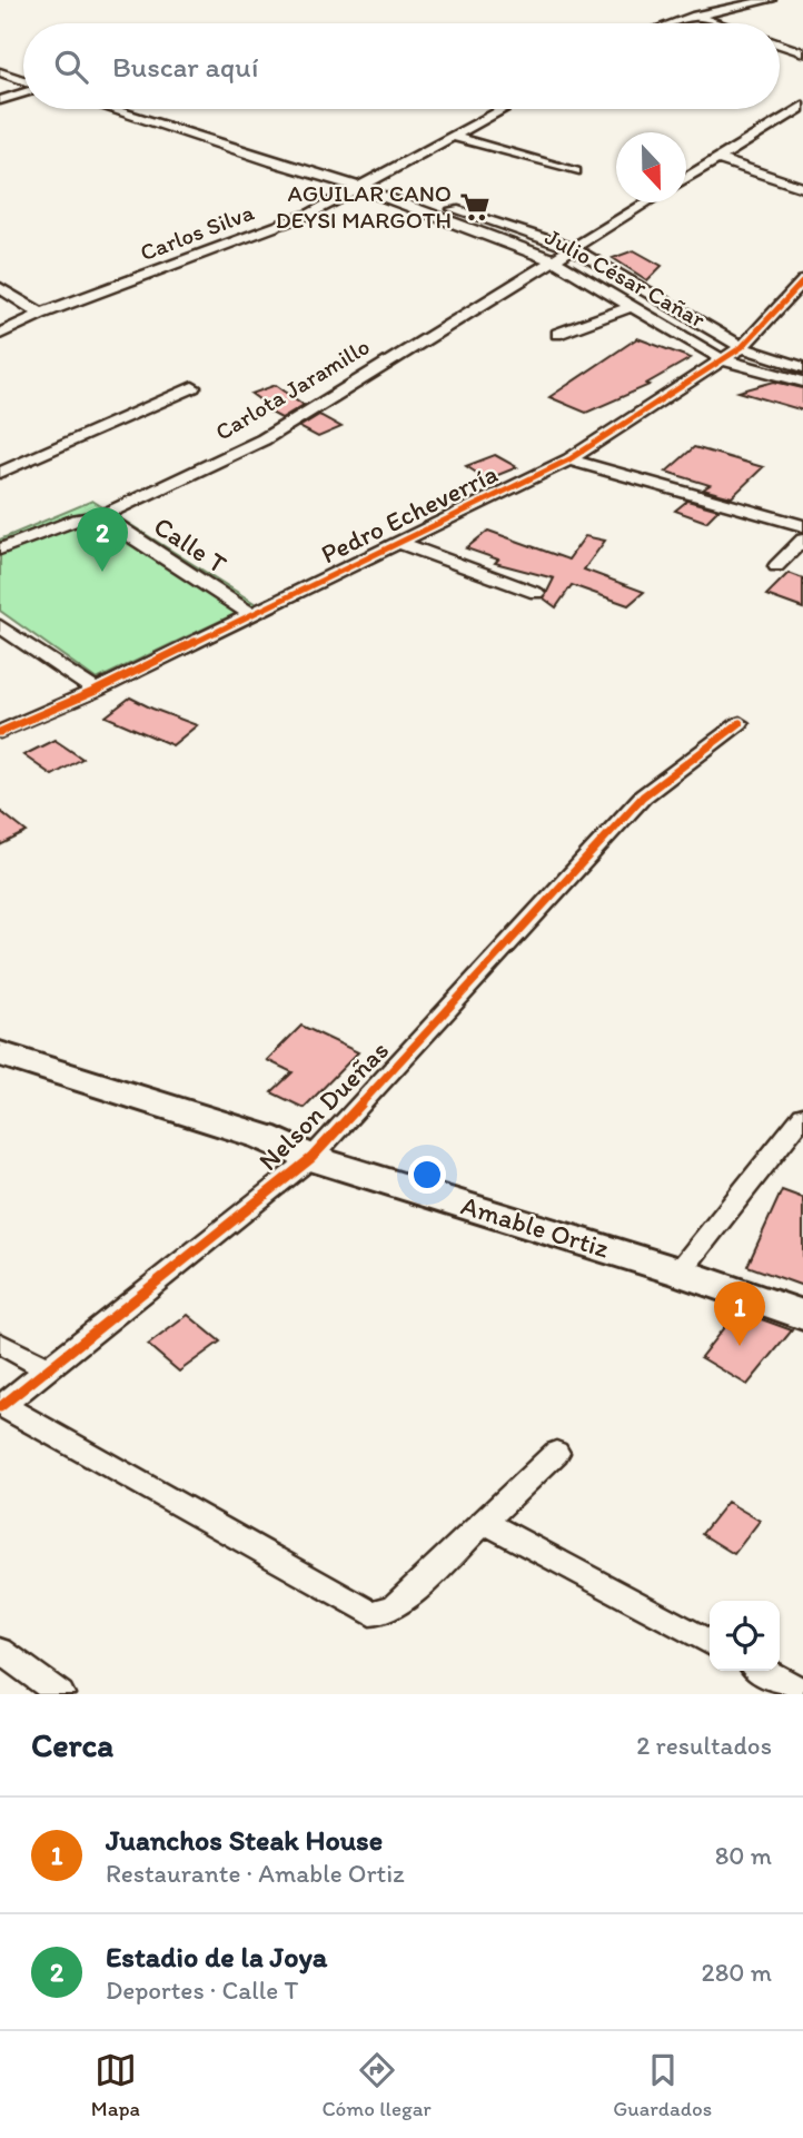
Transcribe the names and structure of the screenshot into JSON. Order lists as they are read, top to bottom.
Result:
{
  "streets": {
    "street": [
      "Carlos Silva",
      "Julio César Cañar",
      "Carlota Jaramillo",
      "Pedro Echeverría",
      "Calle T",
      "Nelson Dueñas",
      "Amable Ortiz"
    ]
  },
  "crossings": [
    ["Carlos Silva", "Julio César Cañar"],
    ["Julio César Cañar", "Carlota Jaramillo"],
    ["Julio César Cañar", "Pedro Echeverría"],
    ["Carlota Jaramillo", "Calle T"],
    ["Pedro Echeverría", "Calle T"],
    ["Nelson Dueñas", "Amable Ortiz"]
  ],
  "places": {
    "supermarket": ["AGUILAR CANO DEYSI MARGOTH"]
  },
  "north": "bottom",
  "page": {
    "search": "Buscar aquí",
    "pins": ["2", "1"],
    "heading": ["Cerca", "2 resultados"],
    "list": [
      {
        "mark": "1",
        "name": "Juanchos Steak House",
        "note": "Restaurante · Amable Ortiz",
        "value": "80 m"
      },
      {
        "mark": "2",
        "name": "Estadio de la Joya",
        "note": "Deportes · Calle T",
        "value": "280 m"
      }
    ],
    "nav": ["Mapa", "Cómo llegar", "Guardados"]
  }
}
